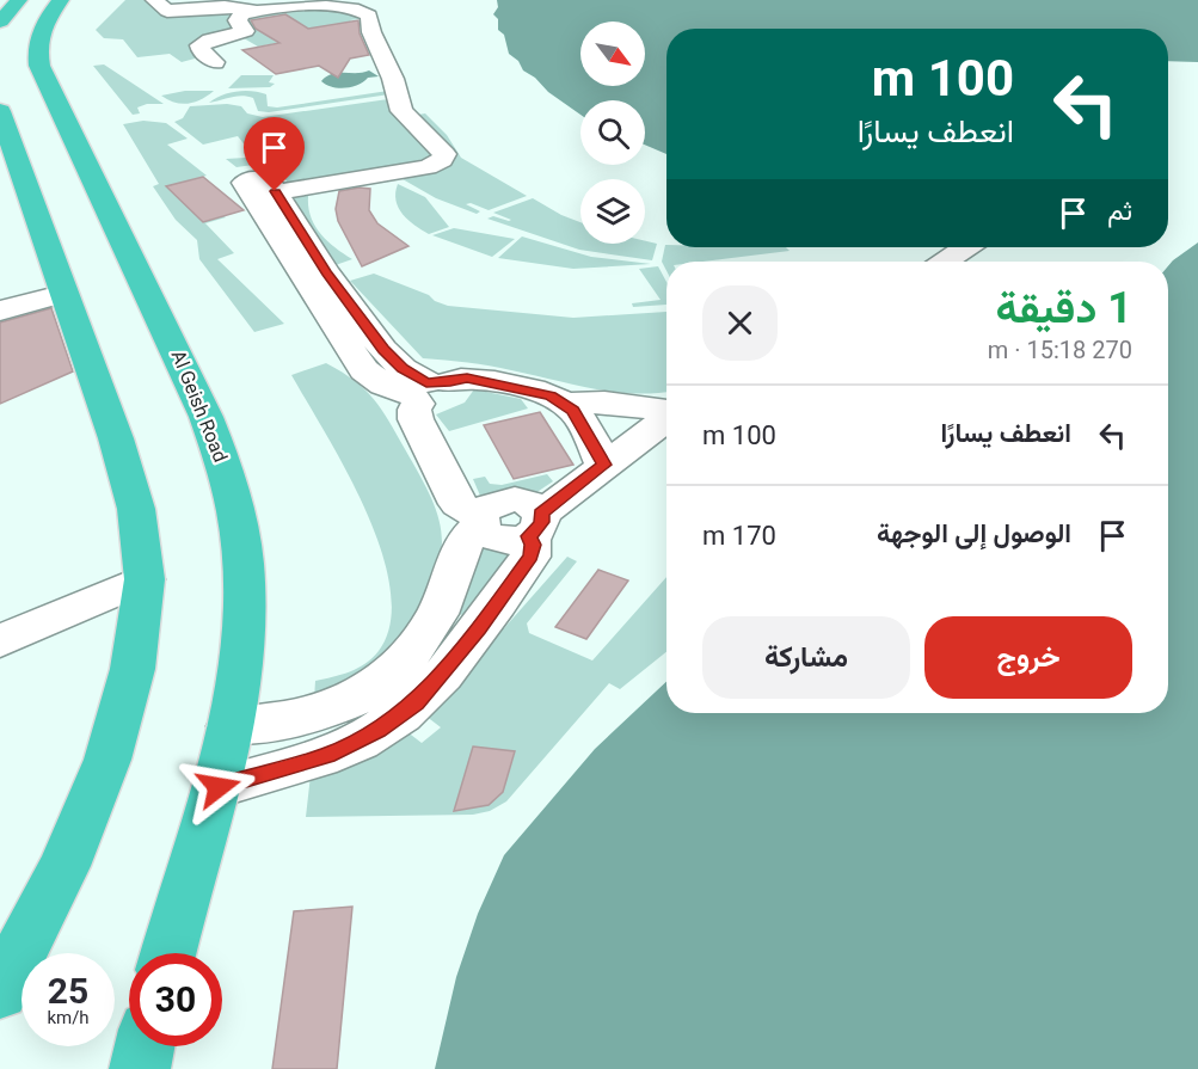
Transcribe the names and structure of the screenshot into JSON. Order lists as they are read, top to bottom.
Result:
{
  "streets": {
    "highway": ["Al Geish Road"]
  },
  "north": "bottom right",
  "page": {
    "turn": ["100 m", "انعطف يسارًا"],
    "then": "ثم",
    "heading": ["1 دقيقة", "270 m · 15:18"],
    "list": [
      {
        "name": "انعطف يسارًا",
        "value": "100 m"
      },
      {
        "name": "الوصول إلى الوجهة",
        "value": "170 m"
      }
    ],
    "buttons": ["خروج", "مشاركة"],
    "speed": "25 km/h",
    "limit": "30"
  }
}
